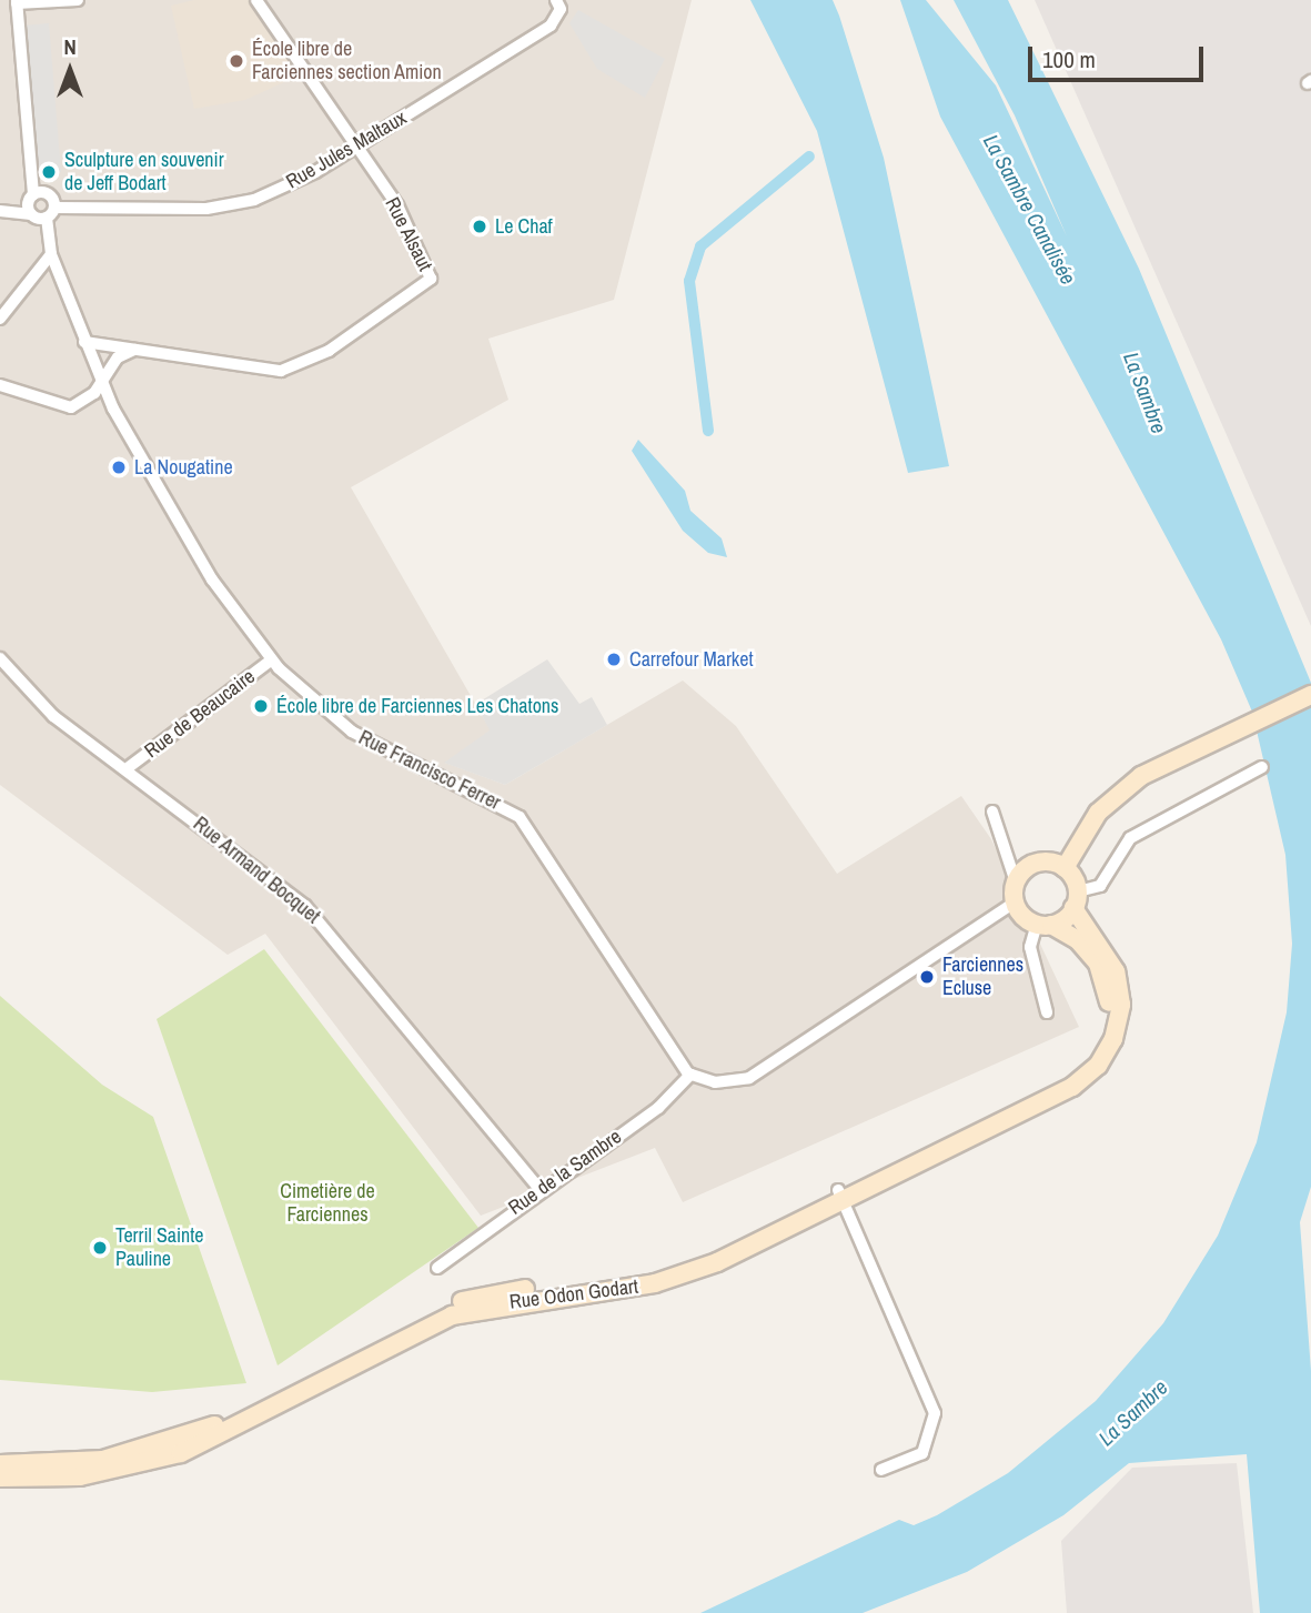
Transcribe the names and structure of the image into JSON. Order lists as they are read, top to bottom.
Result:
{
  "streets": {
    "main road": ["Rue Odon Godart"],
    "street": [
      "Rue Jules Maltaux",
      "Rue Alsaut",
      "Rue de Beaucaire",
      "Rue Francisco Ferrer",
      "Rue Armand Bocquet",
      "Rue de la Sambre"
    ]
  },
  "crossings": [
    ["Rue Jules Maltaux", "Rue Alsaut"],
    ["Rue Jules Maltaux", "Rue Francisco Ferrer"],
    ["Rue Alsaut", "Rue Francisco Ferrer"],
    ["Rue de Beaucaire", "Rue Francisco Ferrer"],
    ["Rue de Beaucaire", "Rue Armand Bocquet"],
    ["Rue Francisco Ferrer", "Rue de la Sambre"],
    ["Rue Armand Bocquet", "Rue de la Sambre"]
  ],
  "water": ["La Sambre Canalisée", "La Sambre"],
  "parks": ["Cimetière de Farciennes"],
  "places": [
    "École libre de Farciennes section Amion",
    "Sculpture en souvenir de Jeff Bodart",
    "Le Chaf",
    "La Nougatine",
    "Carrefour Market",
    "École libre de Farciennes Les Chatons",
    "Farciennes Ecluse",
    "Terril Sainte Pauline"
  ],
  "scale_bar": "100 m",
  "north": "top"
}
